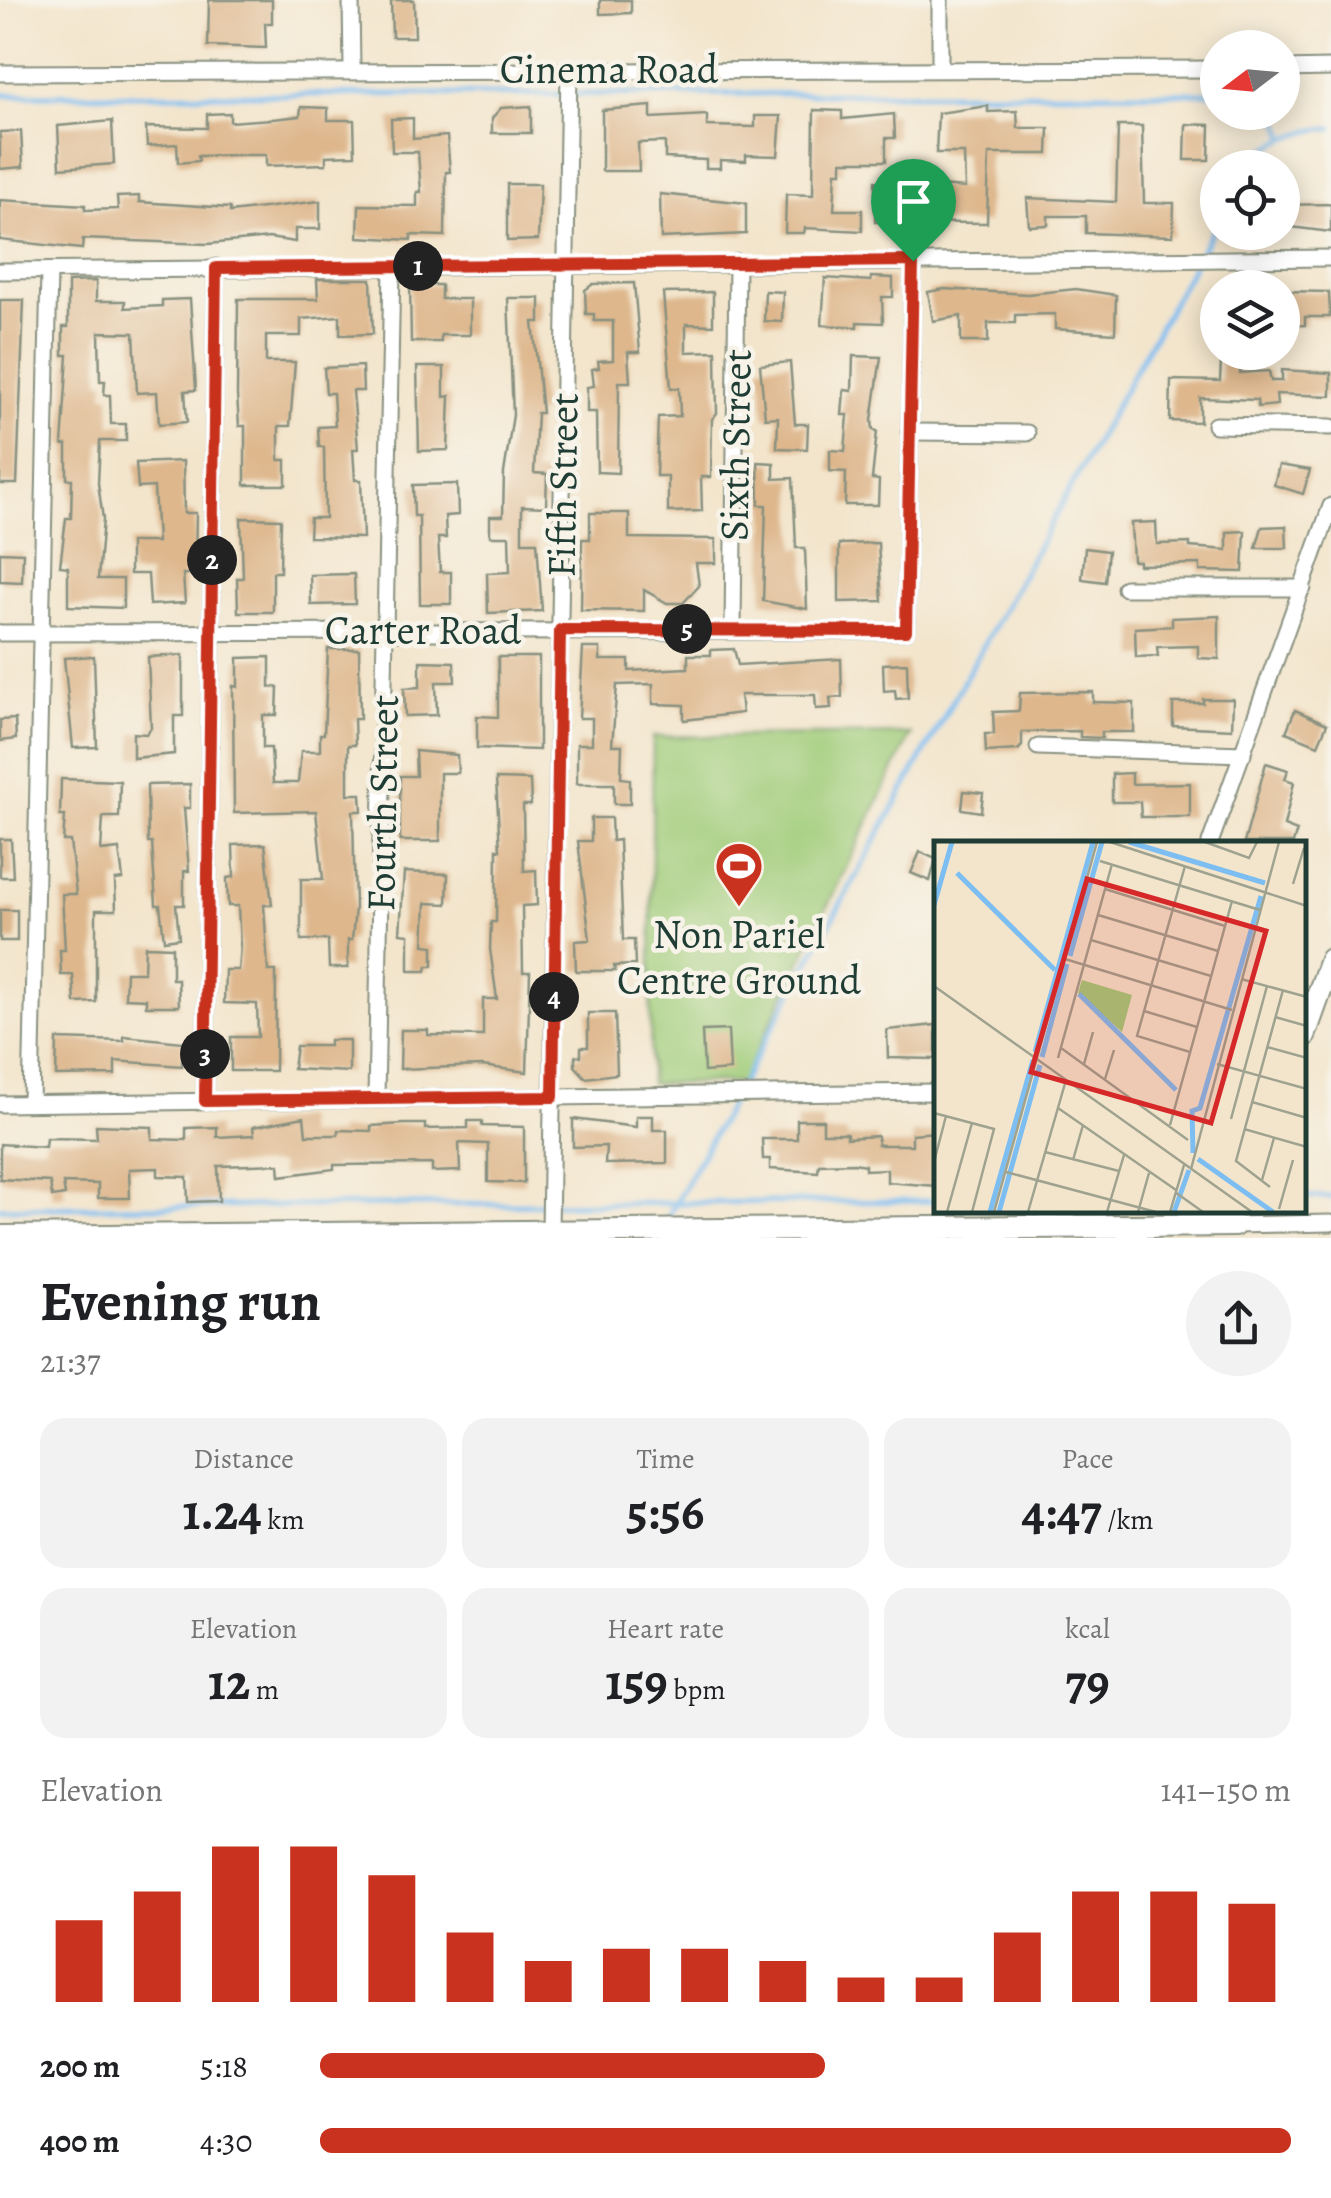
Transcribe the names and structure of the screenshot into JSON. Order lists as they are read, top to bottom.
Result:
{
  "streets": {
    "street": [
      "Cinema Road",
      "Sixth Street",
      "Fifth Street",
      "Carter Road",
      "Fourth Street"
    ]
  },
  "crossings": [
    ["Cinema Road", "Fifth Street"],
    ["Sixth Street", "Carter Road"],
    ["Fifth Street", "Carter Road"],
    ["Carter Road", "Fourth Street"]
  ],
  "places": {
    "sports": ["Non Pariel Centre Ground"]
  },
  "north": "left",
  "page": {
    "pins": [
      "1",
      "2",
      "5",
      "4",
      "3"
    ],
    "heading": ["Evening run", "21:37"],
    "stats": [
      ["Distance", "1.24 km"],
      ["Time", "5:56"],
      ["Pace", "4:47 /km"],
      ["Elevation", "12 m"],
      ["Heart rate", "159 bpm"],
      ["kcal", "79"]
    ],
    "chart": ["Elevation", "141–150 m"],
    "list": [
      {
        "name": "200 m",
        "note": "5:18"
      },
      {
        "name": "400 m",
        "note": "4:30"
      }
    ]
  }
}
